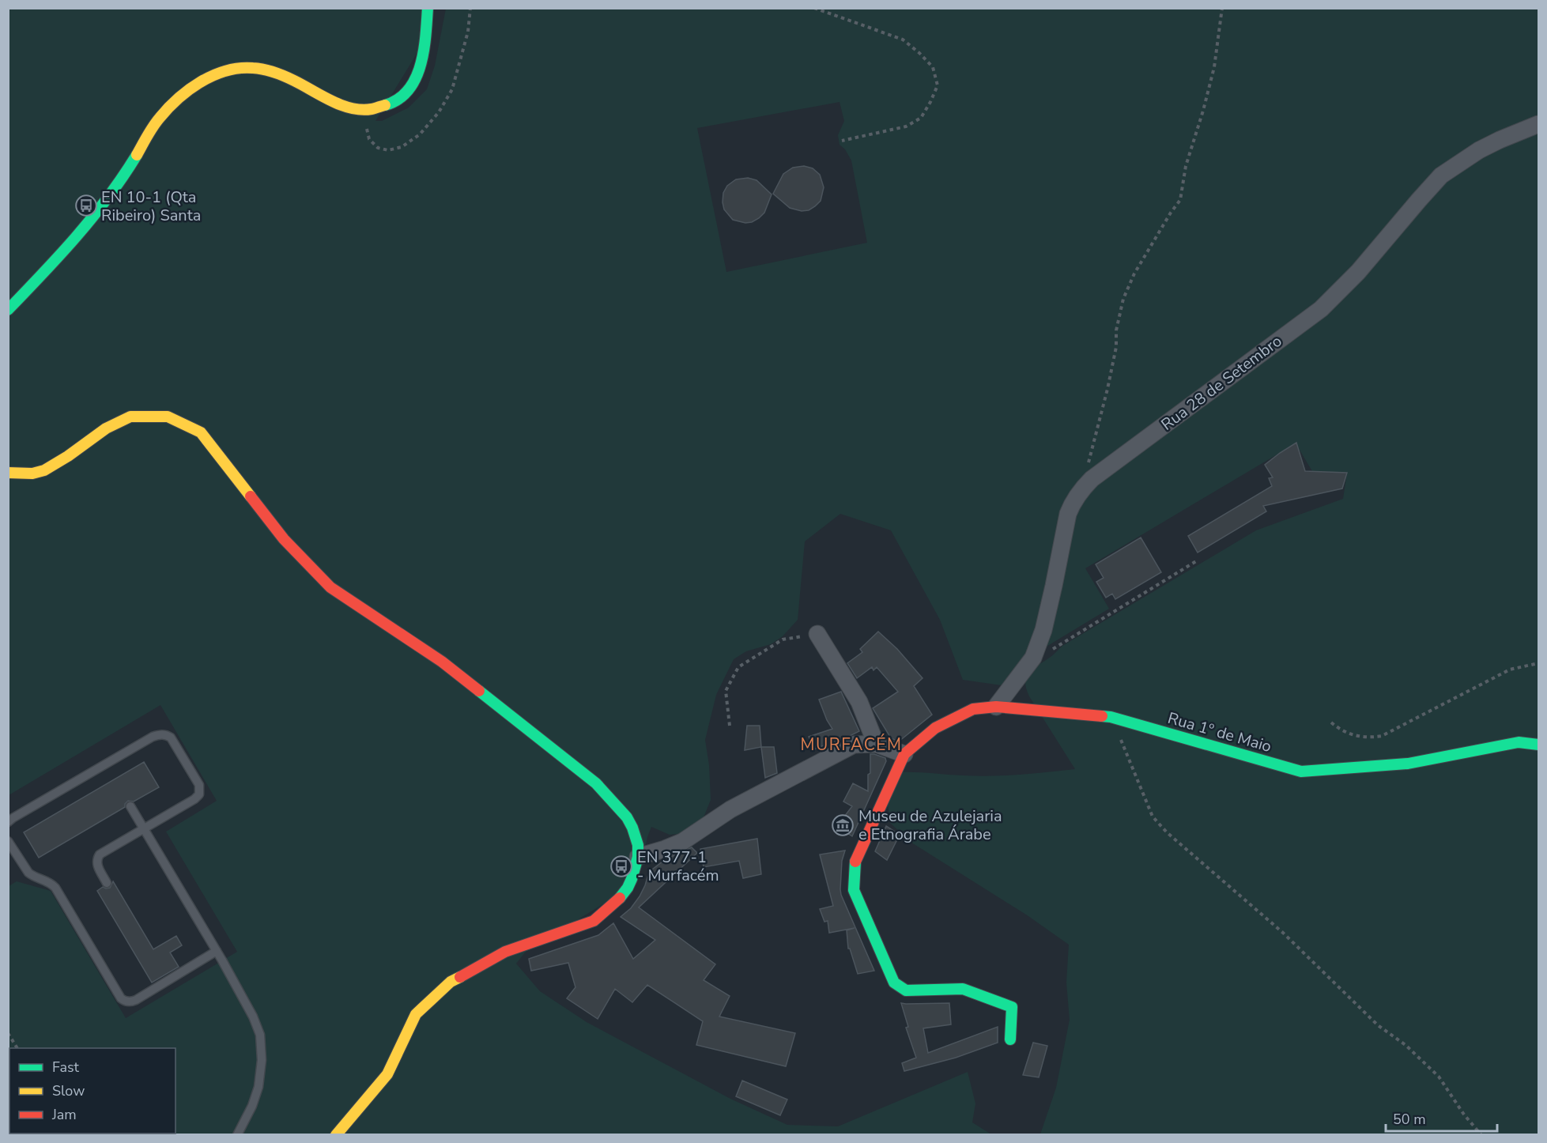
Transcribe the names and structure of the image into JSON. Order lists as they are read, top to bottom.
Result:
{
  "streets": {
    "main road": ["Rua 1º de Maio"],
    "street": ["Rua 28 de Setembro"]
  },
  "crossings": [
    ["Rua 28 de Setembro", "Rua 1º de Maio"]
  ],
  "districts": ["MURFACÉM"],
  "places": {
    "bus stop": ["EN 10-1 (Qta Ribeiro) Santa", "EN 377-1 - Murfacém"],
    "museum": ["Museu de Azulejaria e Etnografia Árabe"]
  },
  "legend": ["Fast", "Slow", "Jam"],
  "scale_bar": "50 m"
}
